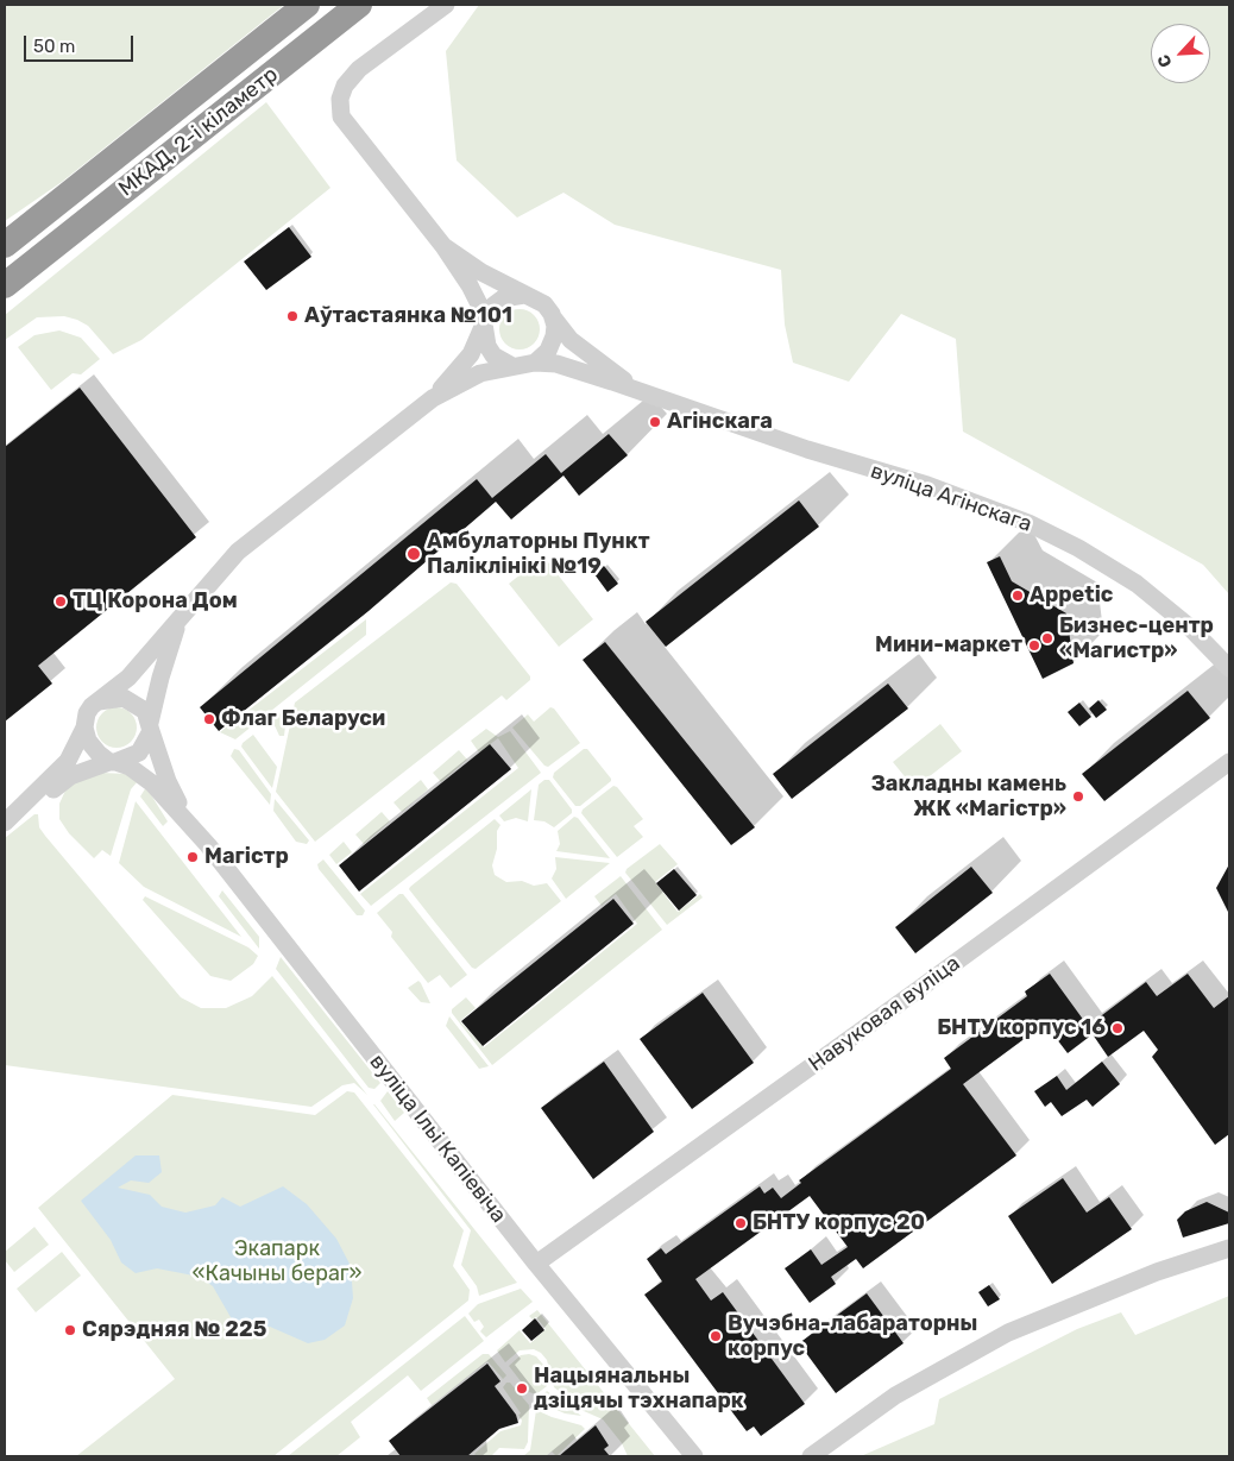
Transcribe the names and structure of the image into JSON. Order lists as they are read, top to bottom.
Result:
{
  "streets": {
    "highway": ["МКАД, 2-і кіламетр"],
    "street": ["вуліца Агінскага", "Навуковая вуліца", "вуліца Ільі Капіевіча"]
  },
  "crossings": [
    ["Навуковая вуліца", "вуліца Ільі Капіевіча"]
  ],
  "parks": ["Экапарк «Качыны бераг»"],
  "places": [
    "Аўтастаянка №101",
    "Агінскага",
    "Амбулаторны Пункт Паліклінікі №19",
    "Appetic",
    "ТЦ Корона Дом",
    "Бизнес-центр «Магистр»",
    "Мини-маркет",
    "Флаг Беларуси",
    "Закладны камень ЖК «Магістр»",
    "Магістр",
    "БНТУ корпус 16",
    "БНТУ корпус 20",
    "Сярэдняя № 225",
    "Вучэбна-лабараторны корпус",
    "Нацыянальны дзіцячы тэхнапарк"
  ],
  "scale_bar": "50 m",
  "north": "bottom left"
}
